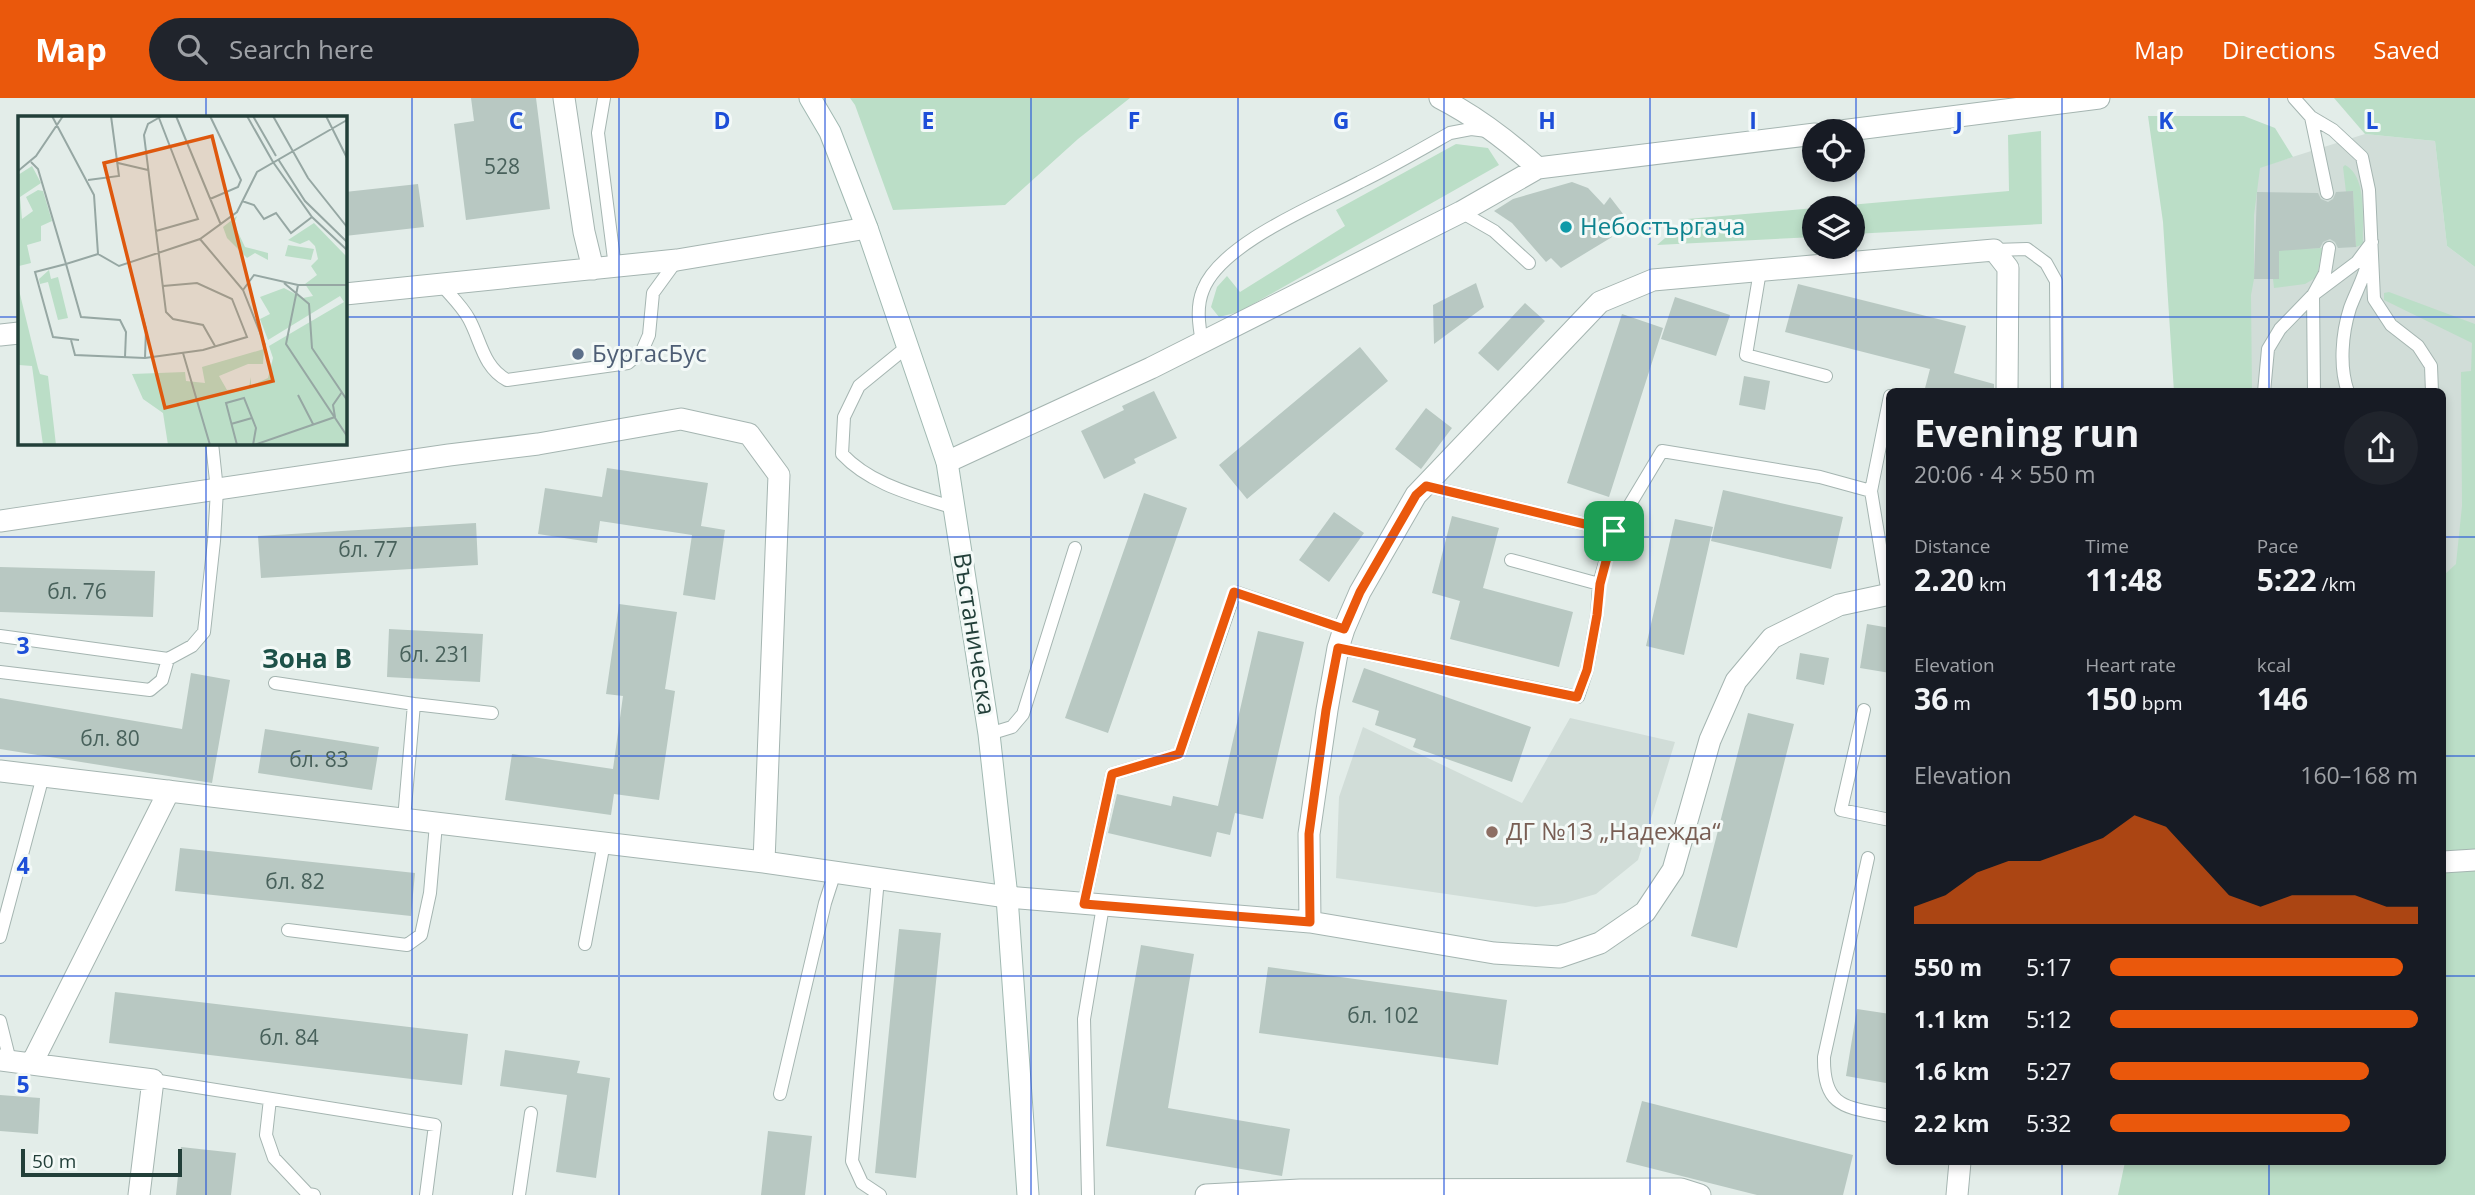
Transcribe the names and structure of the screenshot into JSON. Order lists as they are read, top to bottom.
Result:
{
  "streets": {
    "street": ["Въстаническа"]
  },
  "districts": ["Зона В"],
  "places": ["Небостъргача", "БургасБус", "ДГ №13 „Надежда“"],
  "house_numbers": [
    "528",
    "бл. 77",
    "бл. 76",
    "бл. 231",
    "бл. 80",
    "бл. 83",
    "бл. 82",
    "бл. 102",
    "бл. 84"
  ],
  "scale_bar": "50 m",
  "page": {
    "header": "Map",
    "search": "Search here",
    "nav": ["Map", "Directions", "Saved"],
    "heading": ["Evening run", "20:06 · 4 × 550 m"],
    "stats": [
      ["Distance", "2.20 km"],
      ["Time", "11:48"],
      ["Pace", "5:22 /km"],
      ["Elevation", "36 m"],
      ["Heart rate", "150 bpm"],
      ["kcal", "146"]
    ],
    "chart": ["Elevation", "160–168 m"],
    "list": [
      {
        "name": "550 m",
        "note": "5:17"
      },
      {
        "name": "1.1 km",
        "note": "5:12"
      },
      {
        "name": "1.6 km",
        "note": "5:27"
      },
      {
        "name": "2.2 km",
        "note": "5:32"
      }
    ],
    "scale": "50 m"
  },
  "grid": {
    "columns": [
      "C",
      "D",
      "E",
      "F",
      "G",
      "H",
      "I",
      "J",
      "K",
      "L"
    ],
    "rows": ["3", "4", "5"]
  }
}
